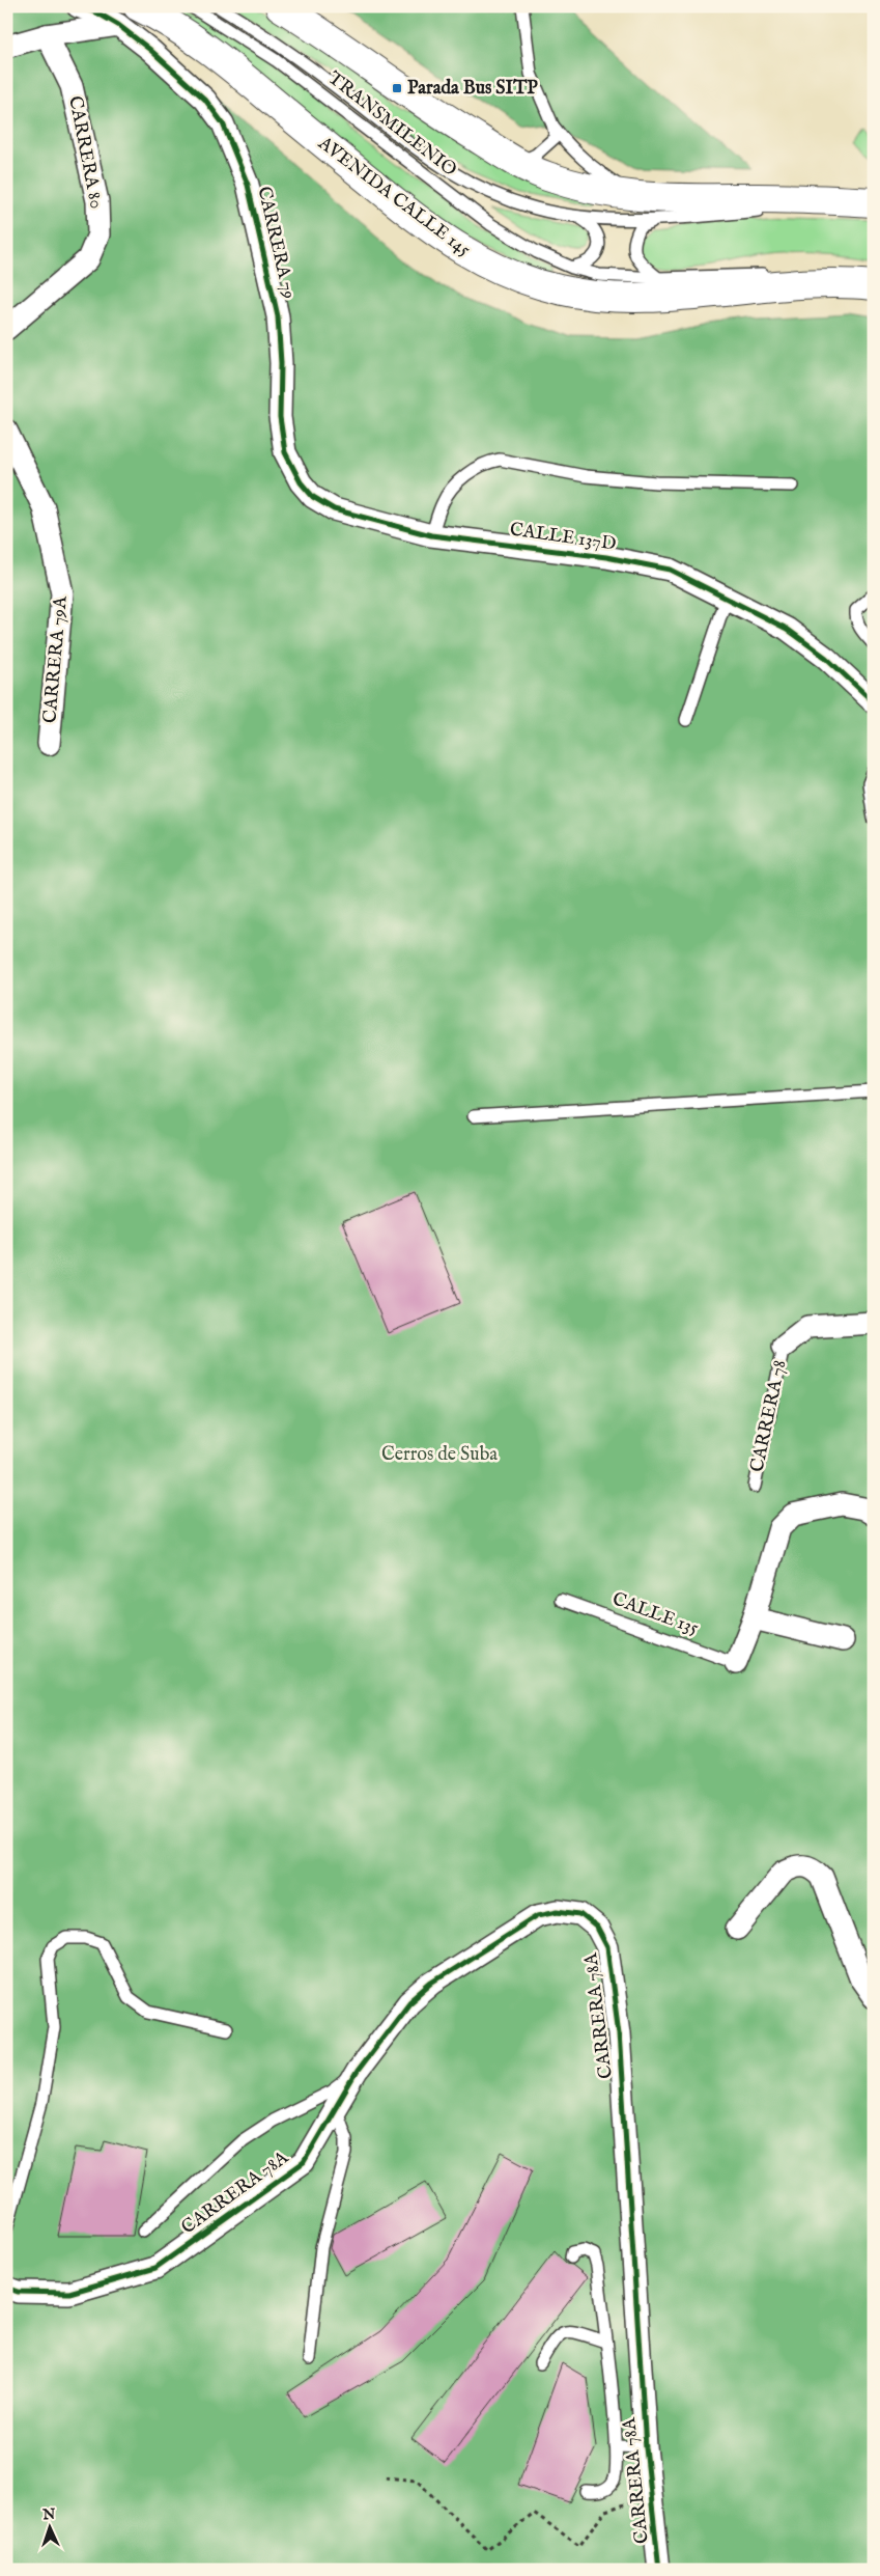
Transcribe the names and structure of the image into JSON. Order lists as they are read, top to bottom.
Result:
{
  "streets": {
    "main road": ["AVENIDA CALLE 145"],
    "street": [
      "CARRERA 80",
      "CARRERA 79",
      "CALLE 137D",
      "CARRERA 79A",
      "CARRERA 78A"
    ],
    "lane": ["TRANSMILENIO", "CARRERA 78", "CALLE 135"]
  },
  "crossings": [
    ["AVENIDA CALLE 145", "CARRERA 79"],
    ["CARRERA 79", "CALLE 137D"]
  ],
  "parks": ["Cerros de Suba"],
  "places": {
    "transit": ["Parada Bus SITP"]
  },
  "north": "top"
}
